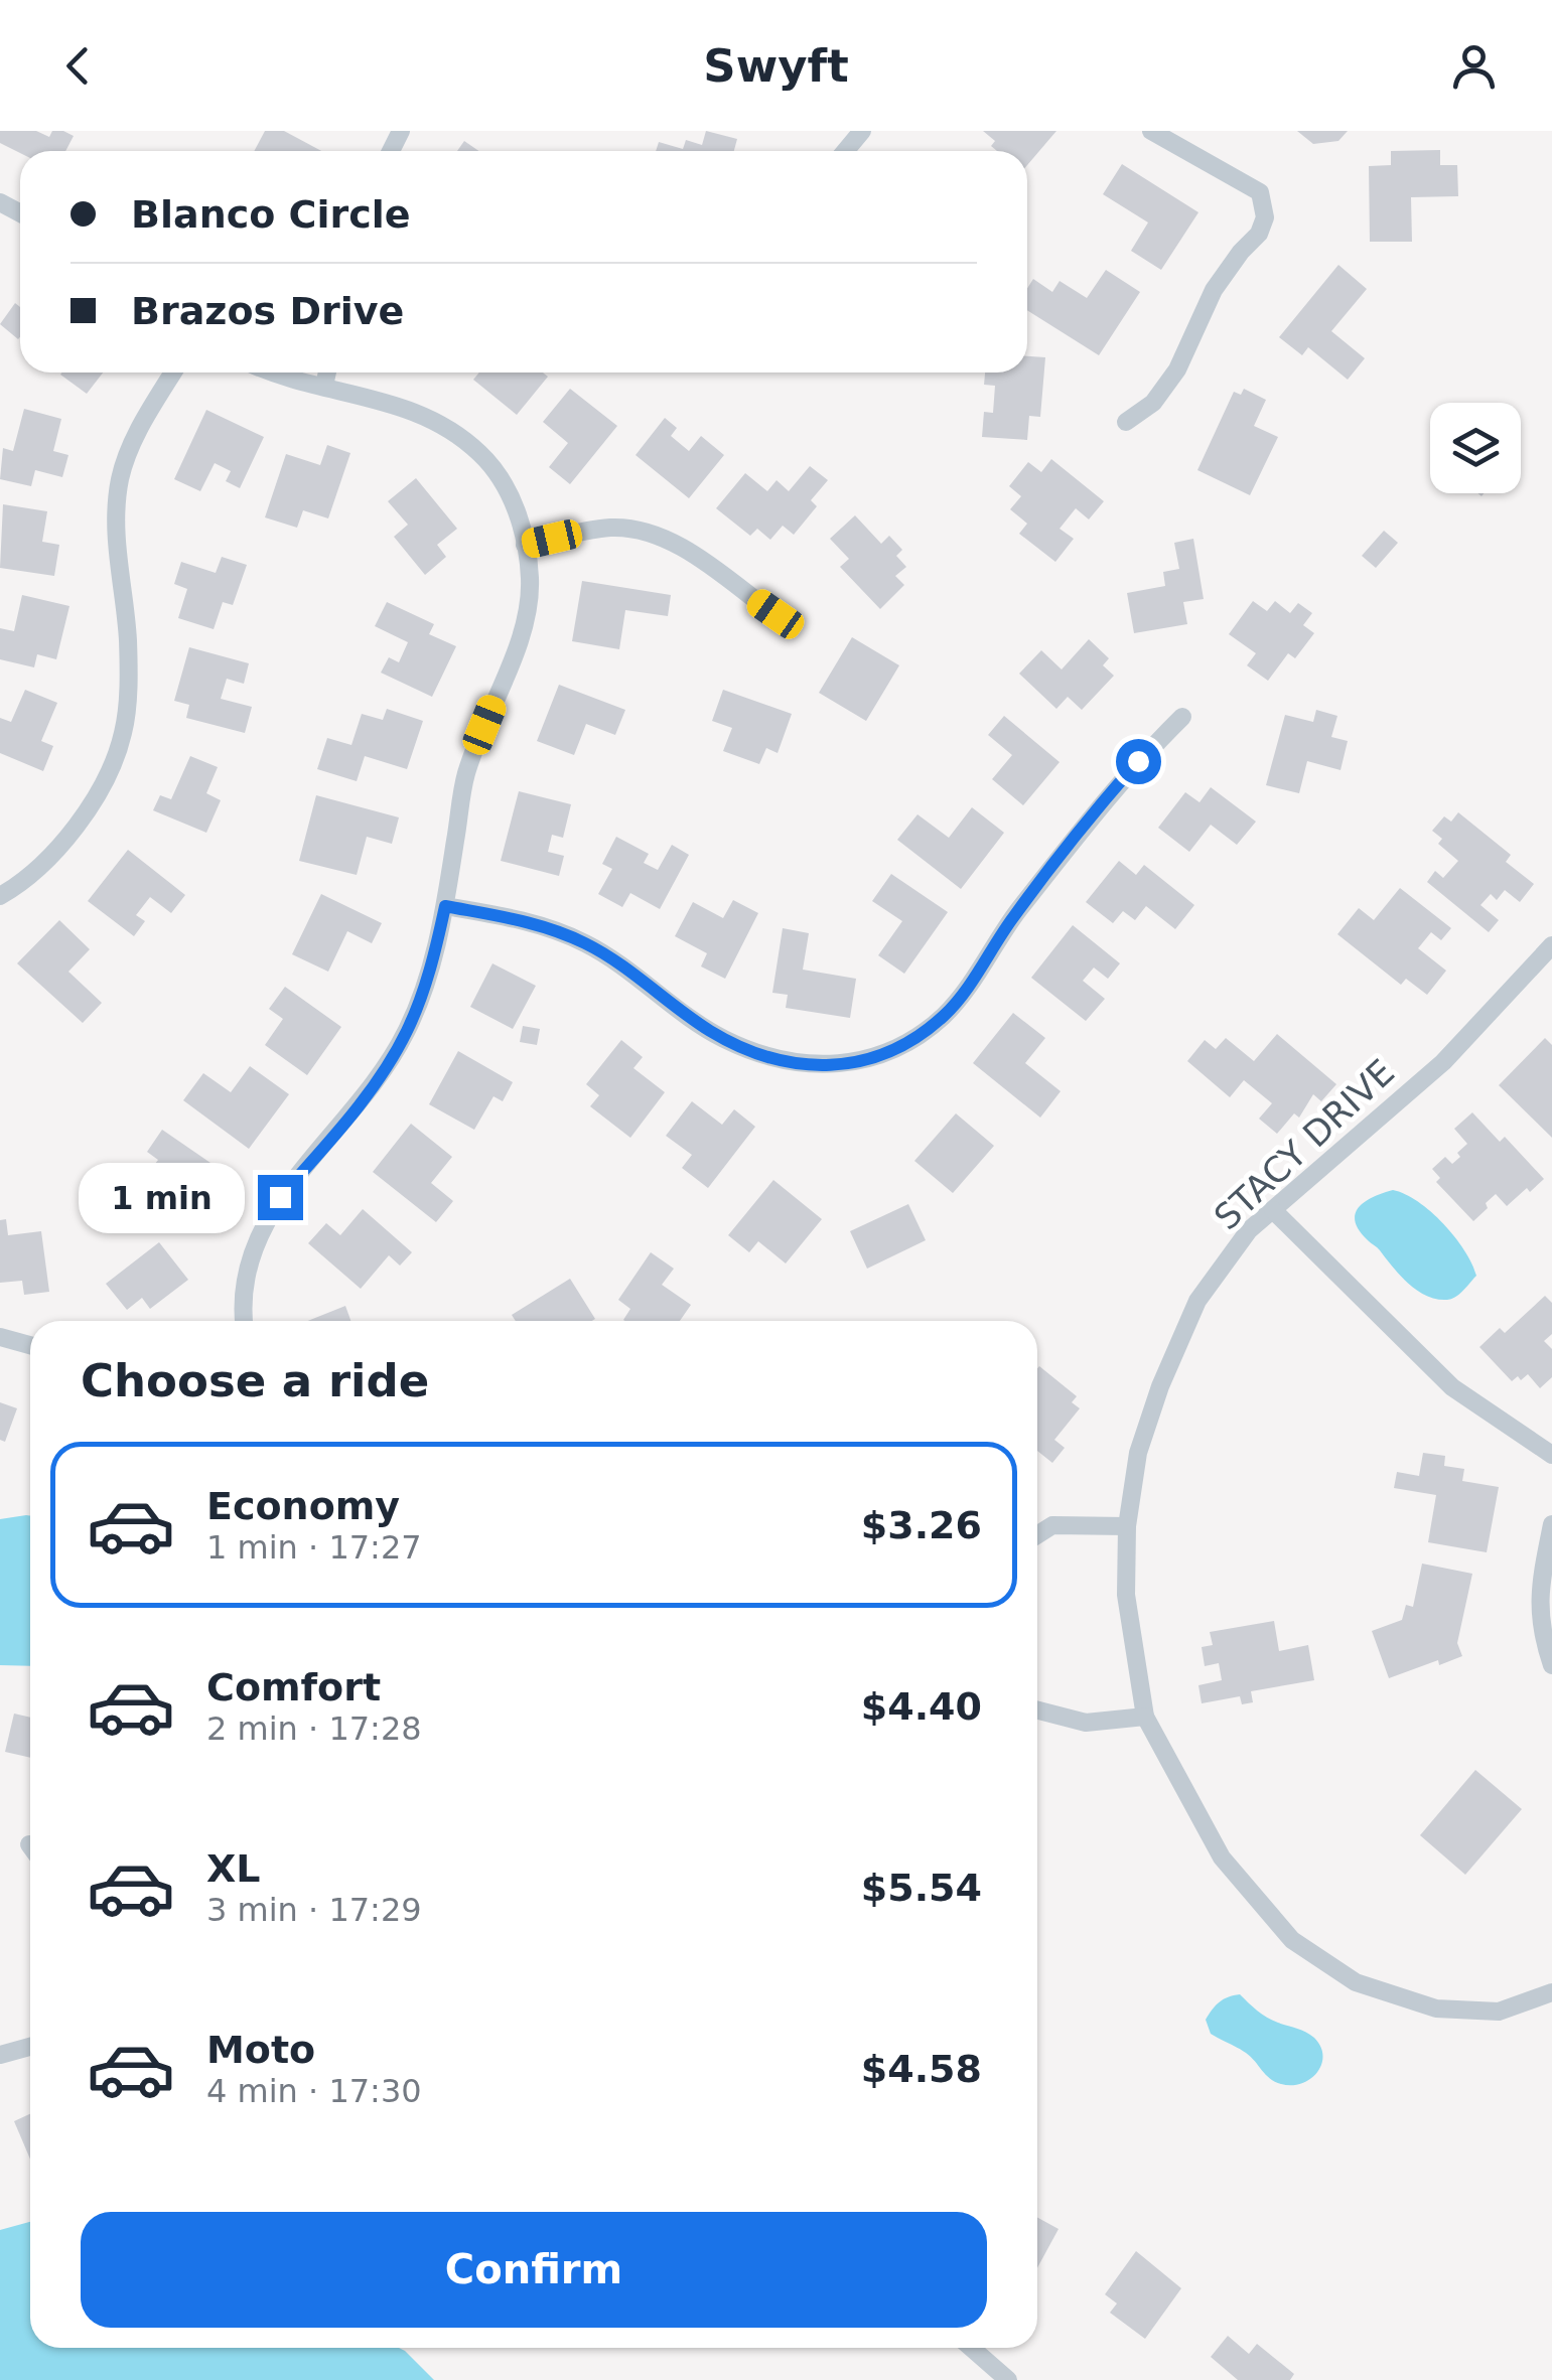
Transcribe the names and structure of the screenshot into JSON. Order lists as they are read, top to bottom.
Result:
{
  "streets": {
    "street": ["STACY DRIVE"]
  },
  "page": {
    "header": "Swyft",
    "banner": ["Blanco Circle", "Brazos Drive"],
    "bubble": "1 min",
    "heading": "Choose a ride",
    "list": [
      {
        "name": "Economy",
        "note": "1 min · 17:27",
        "value": "$3.26"
      },
      {
        "name": "Comfort",
        "note": "2 min · 17:28",
        "value": "$4.40"
      },
      {
        "name": "XL",
        "note": "3 min · 17:29",
        "value": "$5.54"
      },
      {
        "name": "Moto",
        "note": "4 min · 17:30",
        "value": "$4.58"
      }
    ],
    "buttons": "Confirm"
  }
}
